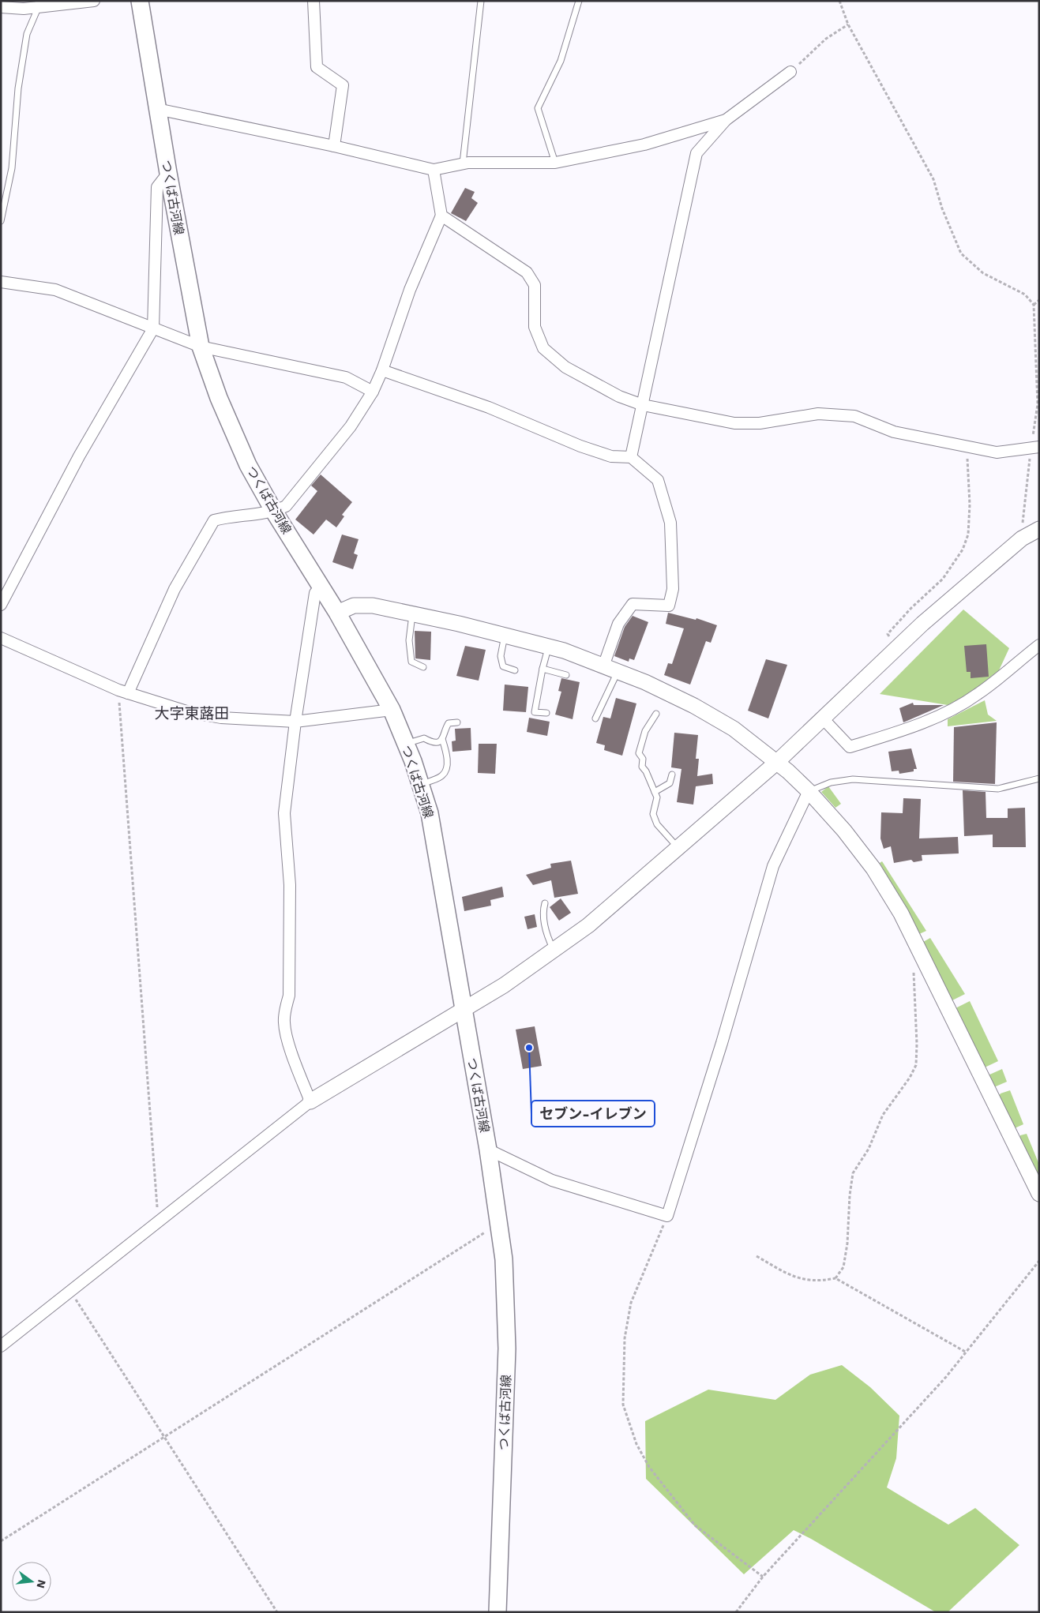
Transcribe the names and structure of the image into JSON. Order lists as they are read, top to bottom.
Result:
{
  "streets": {
    "main road": ["つくば古河線"]
  },
  "districts": ["大字東蕗田"],
  "places": ["セブン-イレブン"],
  "north": "right"
}
